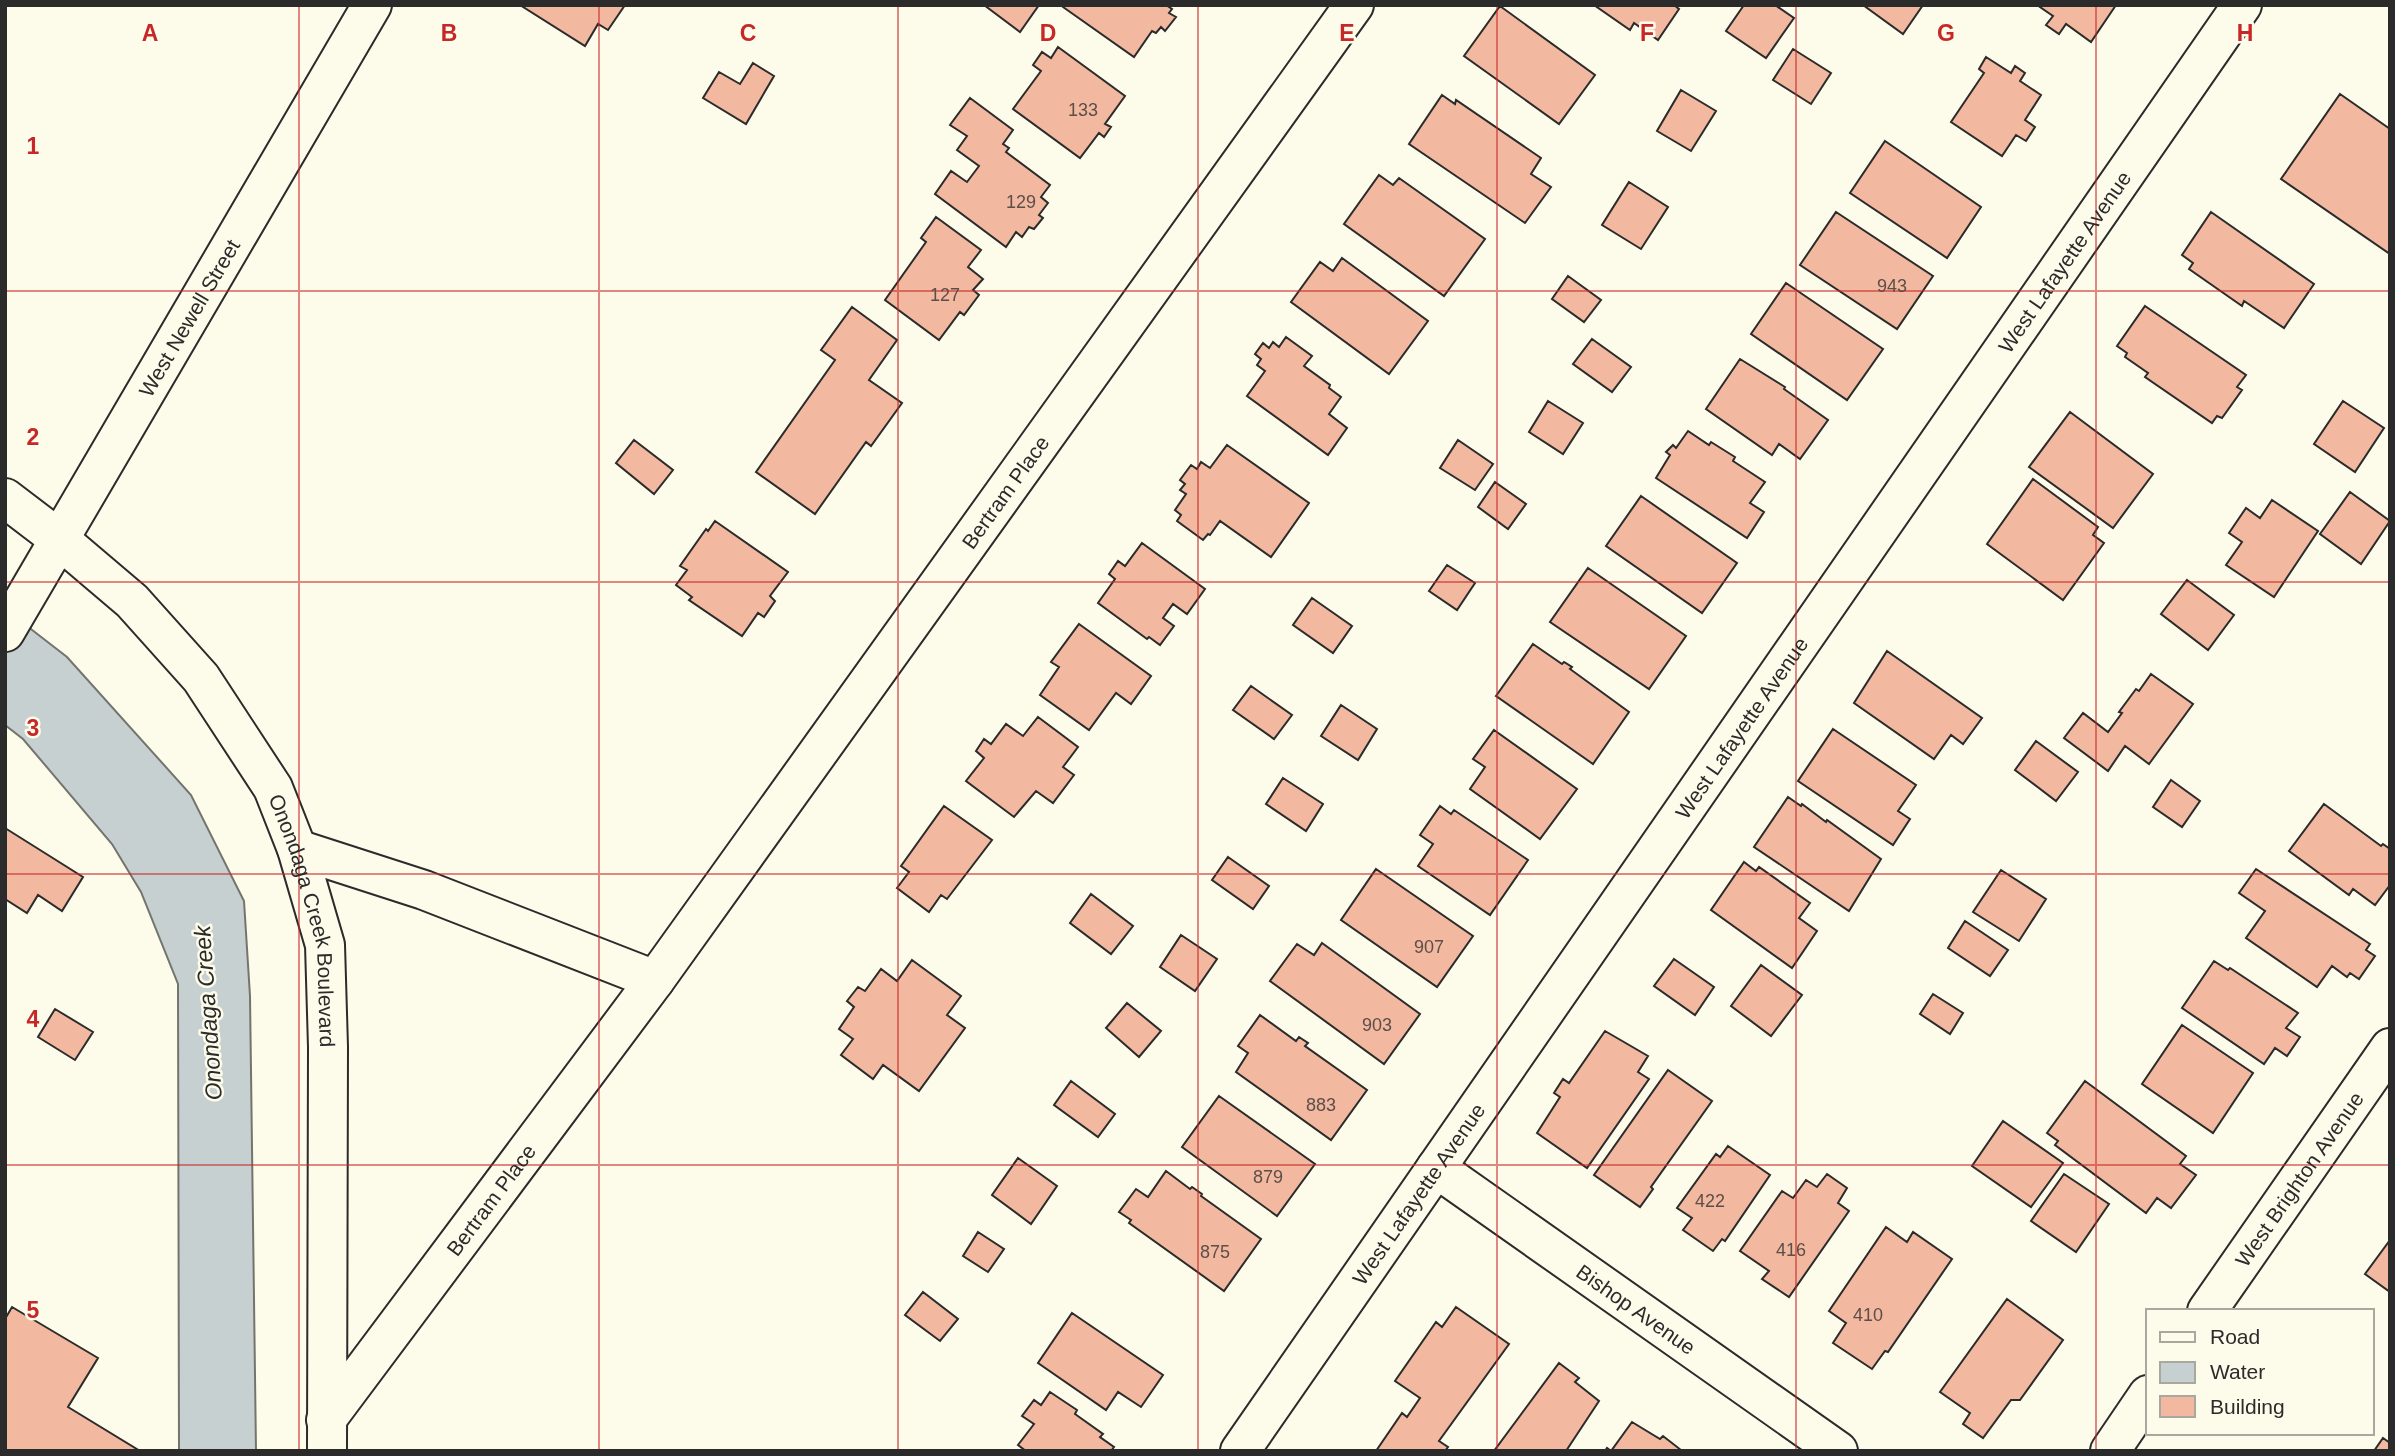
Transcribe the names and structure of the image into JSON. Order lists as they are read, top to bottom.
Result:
{
  "streets": {
    "street": [
      "West Lafayette Avenue",
      "West Newell Street",
      "Bertram Place",
      "Onondaga Creek Boulevard",
      "West Brighton Avenue",
      "Bishop Avenue"
    ]
  },
  "crossings": [
    ["West Lafayette Avenue", "Bishop Avenue"],
    ["West Newell Street", "Onondaga Creek Boulevard"],
    ["Bertram Place", "Onondaga Creek Boulevard"]
  ],
  "water": ["Onondaga Creek"],
  "house_numbers": [
    "133",
    "129",
    "943",
    "127",
    "907",
    "903",
    "883",
    "879",
    "422",
    "416",
    "875",
    "410"
  ],
  "legend": ["Road", "Water", "Building"],
  "grid": {
    "columns": [
      "A",
      "B",
      "C",
      "D",
      "E",
      "F",
      "G",
      "H"
    ],
    "rows": [
      "1",
      "2",
      "3",
      "4",
      "5"
    ]
  }
}
